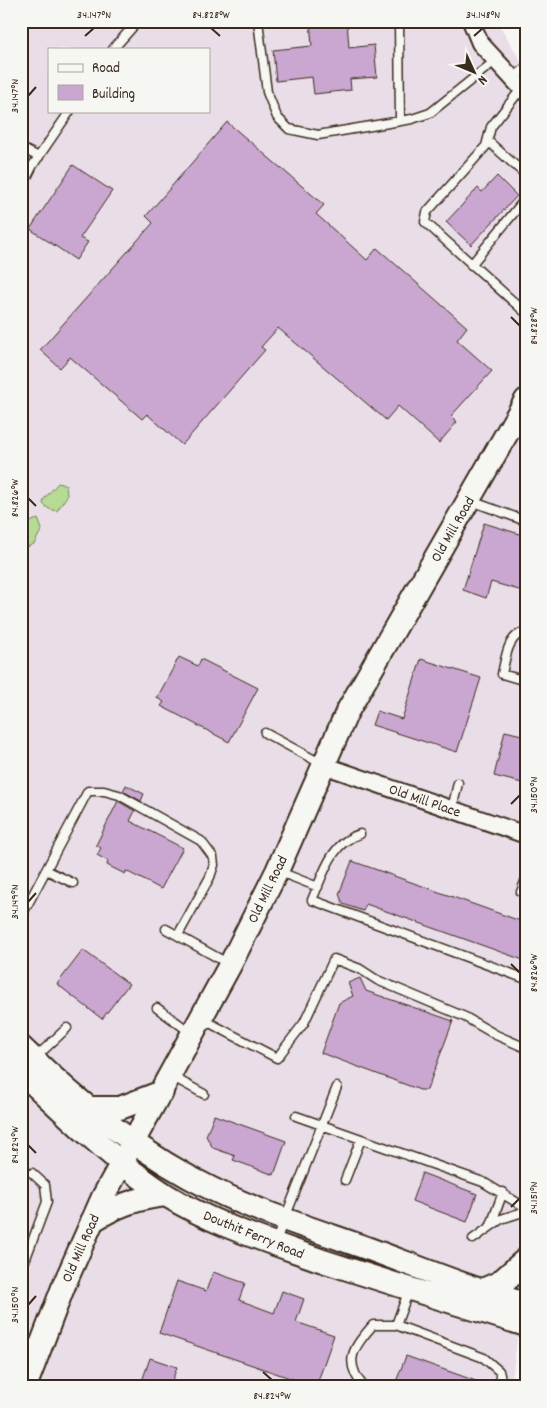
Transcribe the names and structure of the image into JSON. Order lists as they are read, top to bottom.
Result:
{
  "streets": {
    "street": ["Old Mill Road", "Old Mill Place", "Douthit Ferry Road"]
  },
  "crossings": [
    ["Old Mill Road", "Old Mill Place"],
    ["Old Mill Road", "Douthit Ferry Road"]
  ],
  "legend": ["Road", "Building"],
  "north": "bottom right",
  "coordinates": [
    "34.147°N",
    "84.828°W",
    "34.148°N",
    "84.826°W",
    "34.150°N",
    "34.149°N",
    "84.824°W",
    "34.151°N"
  ]
}
